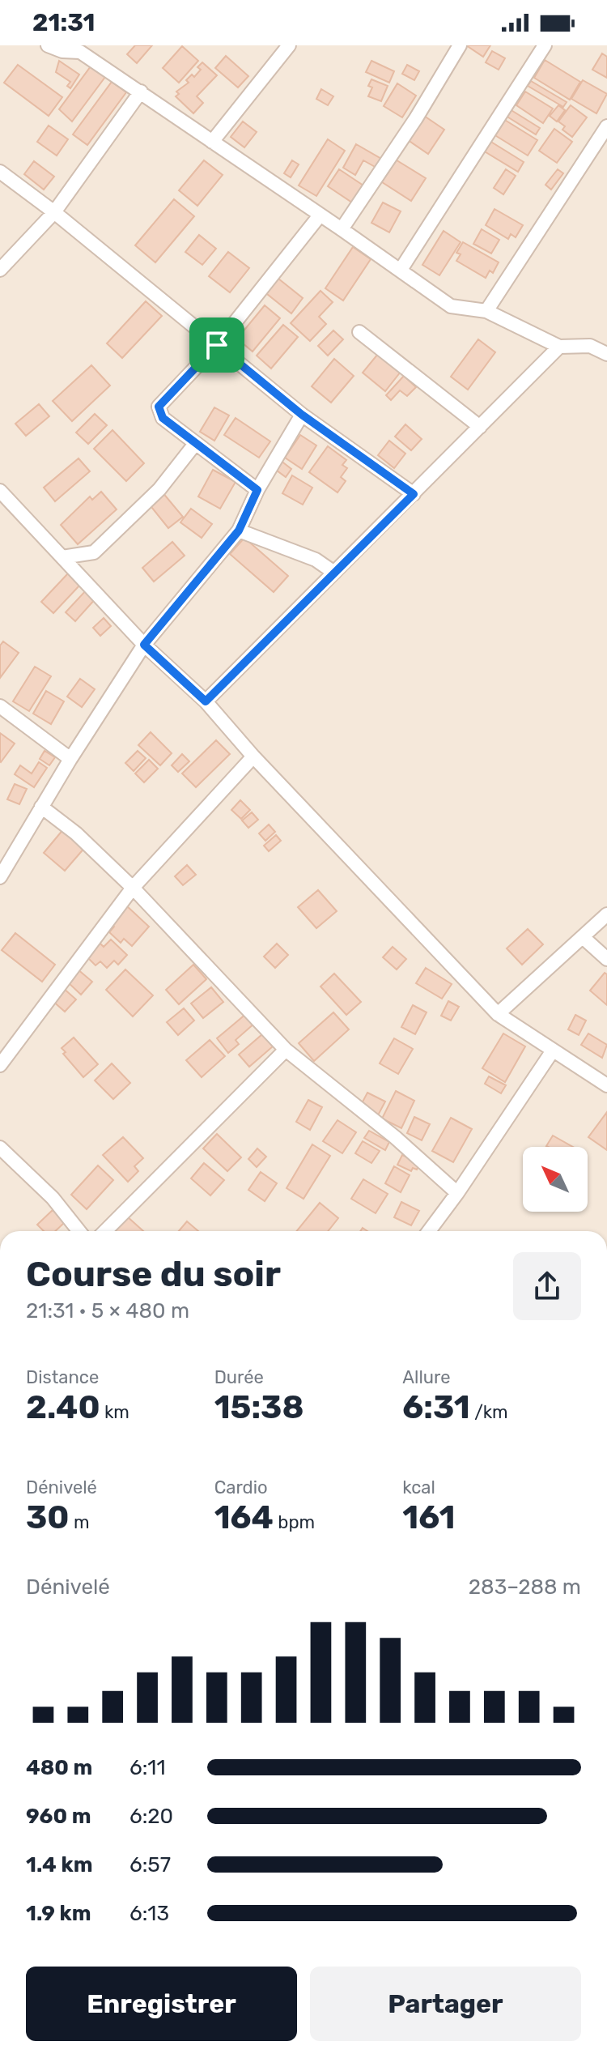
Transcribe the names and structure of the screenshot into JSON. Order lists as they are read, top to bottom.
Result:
{
  "north": "top left",
  "page": {
    "status": "21:31",
    "heading": ["Course du soir", "21:31 · 5 × 480 m"],
    "stats": [
      ["Distance", "2.40 km"],
      ["Durée", "15:38"],
      ["Allure", "6:31 /km"],
      ["Dénivelé", "30 m"],
      ["Cardio", "164 bpm"],
      ["kcal", "161"]
    ],
    "chart": ["Dénivelé", "283–288 m"],
    "list": [
      {
        "name": "480 m",
        "note": "6:11"
      },
      {
        "name": "960 m",
        "note": "6:20"
      },
      {
        "name": "1.4 km",
        "note": "6:57"
      },
      {
        "name": "1.9 km",
        "note": "6:13"
      }
    ],
    "buttons": ["Enregistrer", "Partager"]
  }
}
